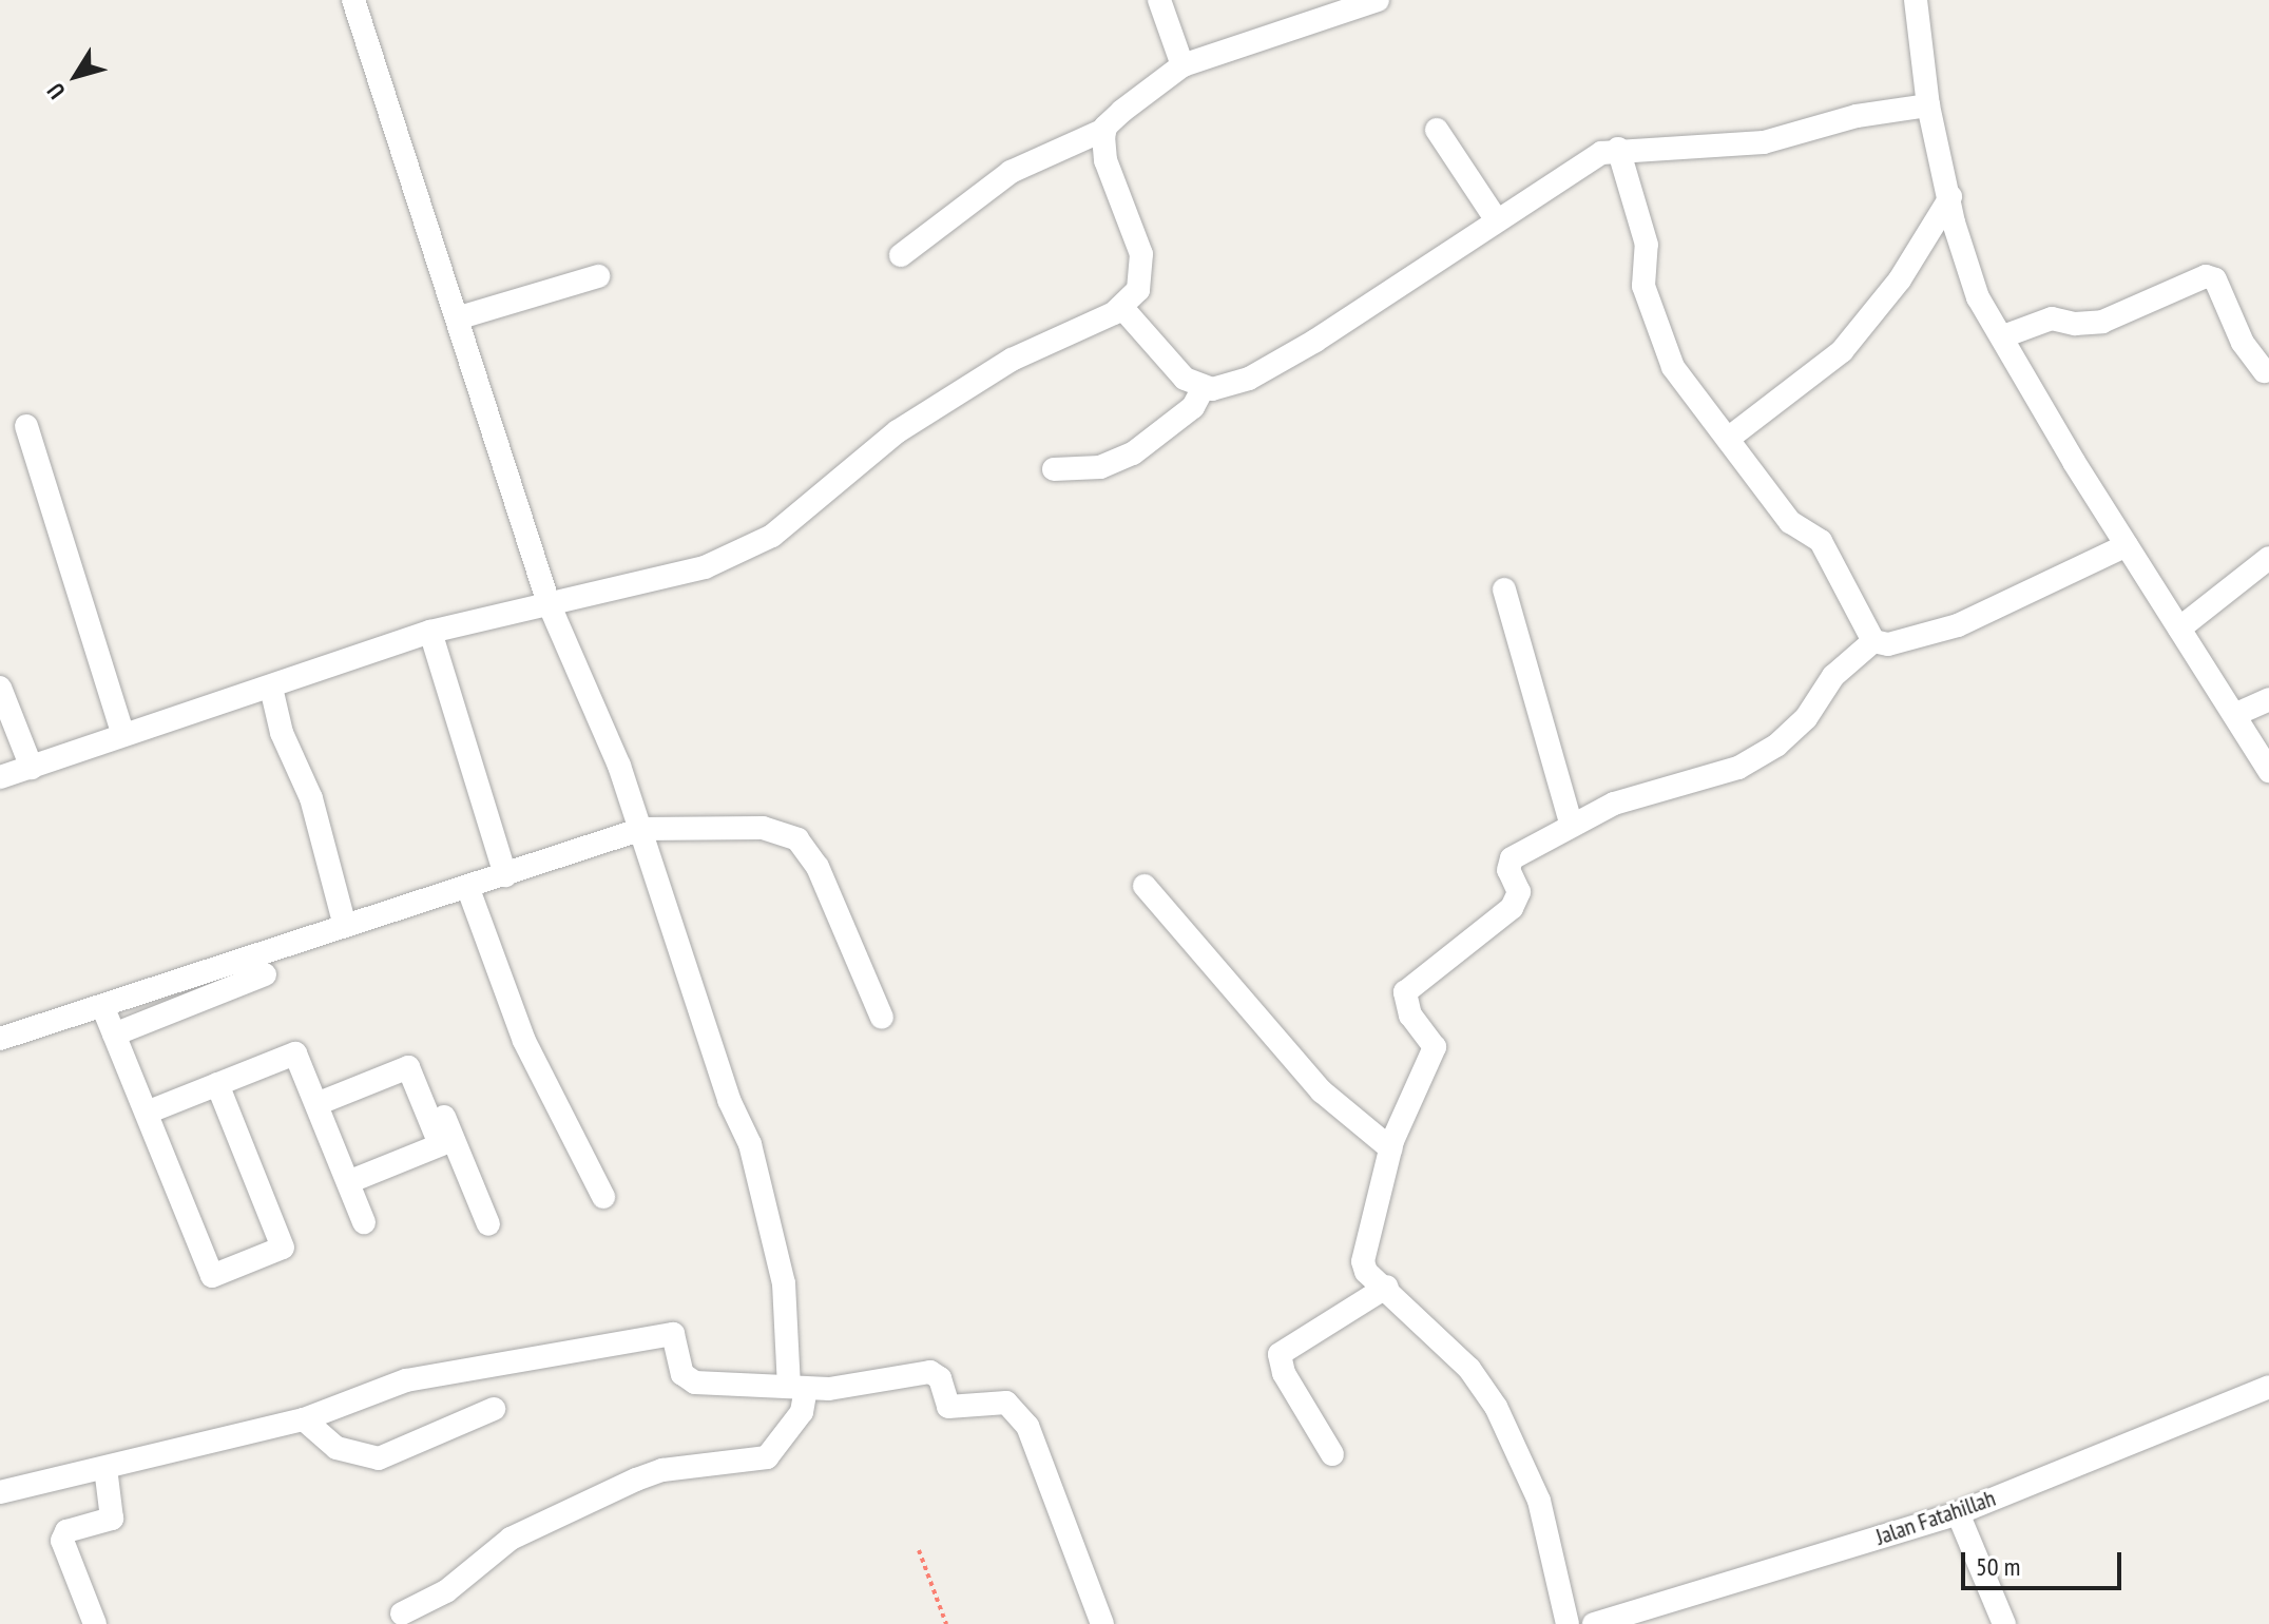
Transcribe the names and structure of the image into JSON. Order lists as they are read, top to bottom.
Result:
{
  "streets": {
    "street": ["Jalan Fatahillah"]
  },
  "scale_bar": "50 m",
  "north": "bottom left"
}
